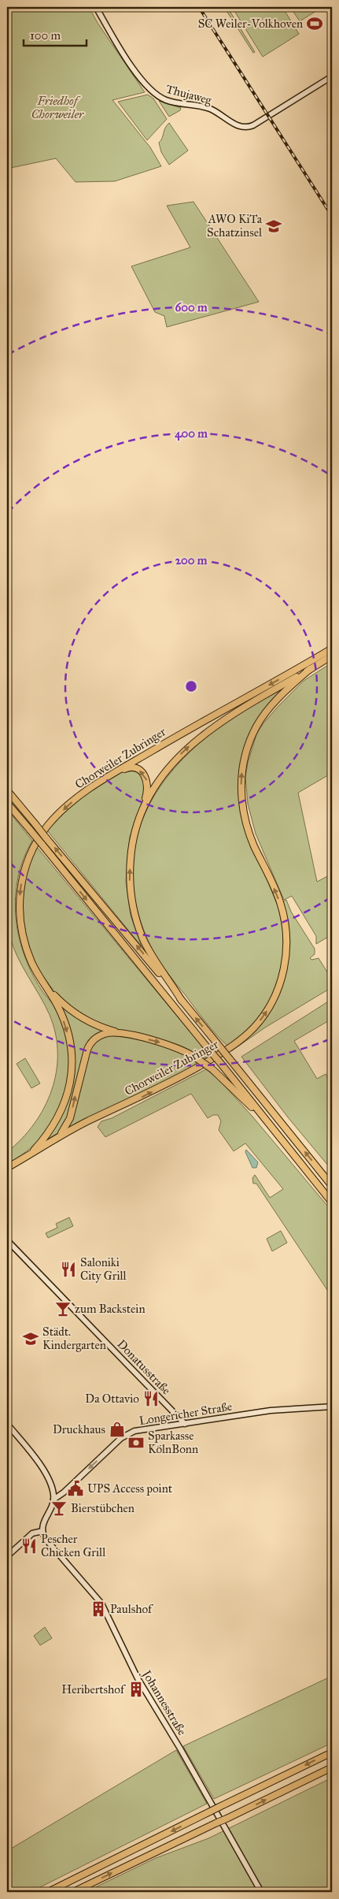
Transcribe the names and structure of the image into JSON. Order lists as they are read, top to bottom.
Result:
{
  "streets": {
    "highway": ["Chorweiler Zubringer"],
    "street": [
      "Thujaweg",
      "Donatusstraße",
      "Longericher Straße",
      "Johannesstraße"
    ]
  },
  "crossings": [
    ["Donatusstraße", "Longericher Straße"],
    ["Longericher Straße", "Johannesstraße"]
  ],
  "one_way": ["Longericher Straße"],
  "parks": ["Friedhof Chorweiler"],
  "places": {
    "sports": ["SC Weiler-Volkhoven"],
    "school or university": ["AWO KiTa Schatzinsel", "Städt. Kindergarten"],
    "restaurant": ["Saloniki City Grill", "Da Ottavio", "Pescher Chicken Grill"],
    "bar": ["zum Backstein", "Bierstübchen"],
    "shop": ["Druckhaus"],
    "bank": ["Sparkasse KölnBonn"],
    "public building": ["UPS Access point"],
    "building": ["Paulshof", "Heribertshof"]
  },
  "scale_bar": "100 m",
  "rings": ["600 m", "400 m", "200 m"]
}
